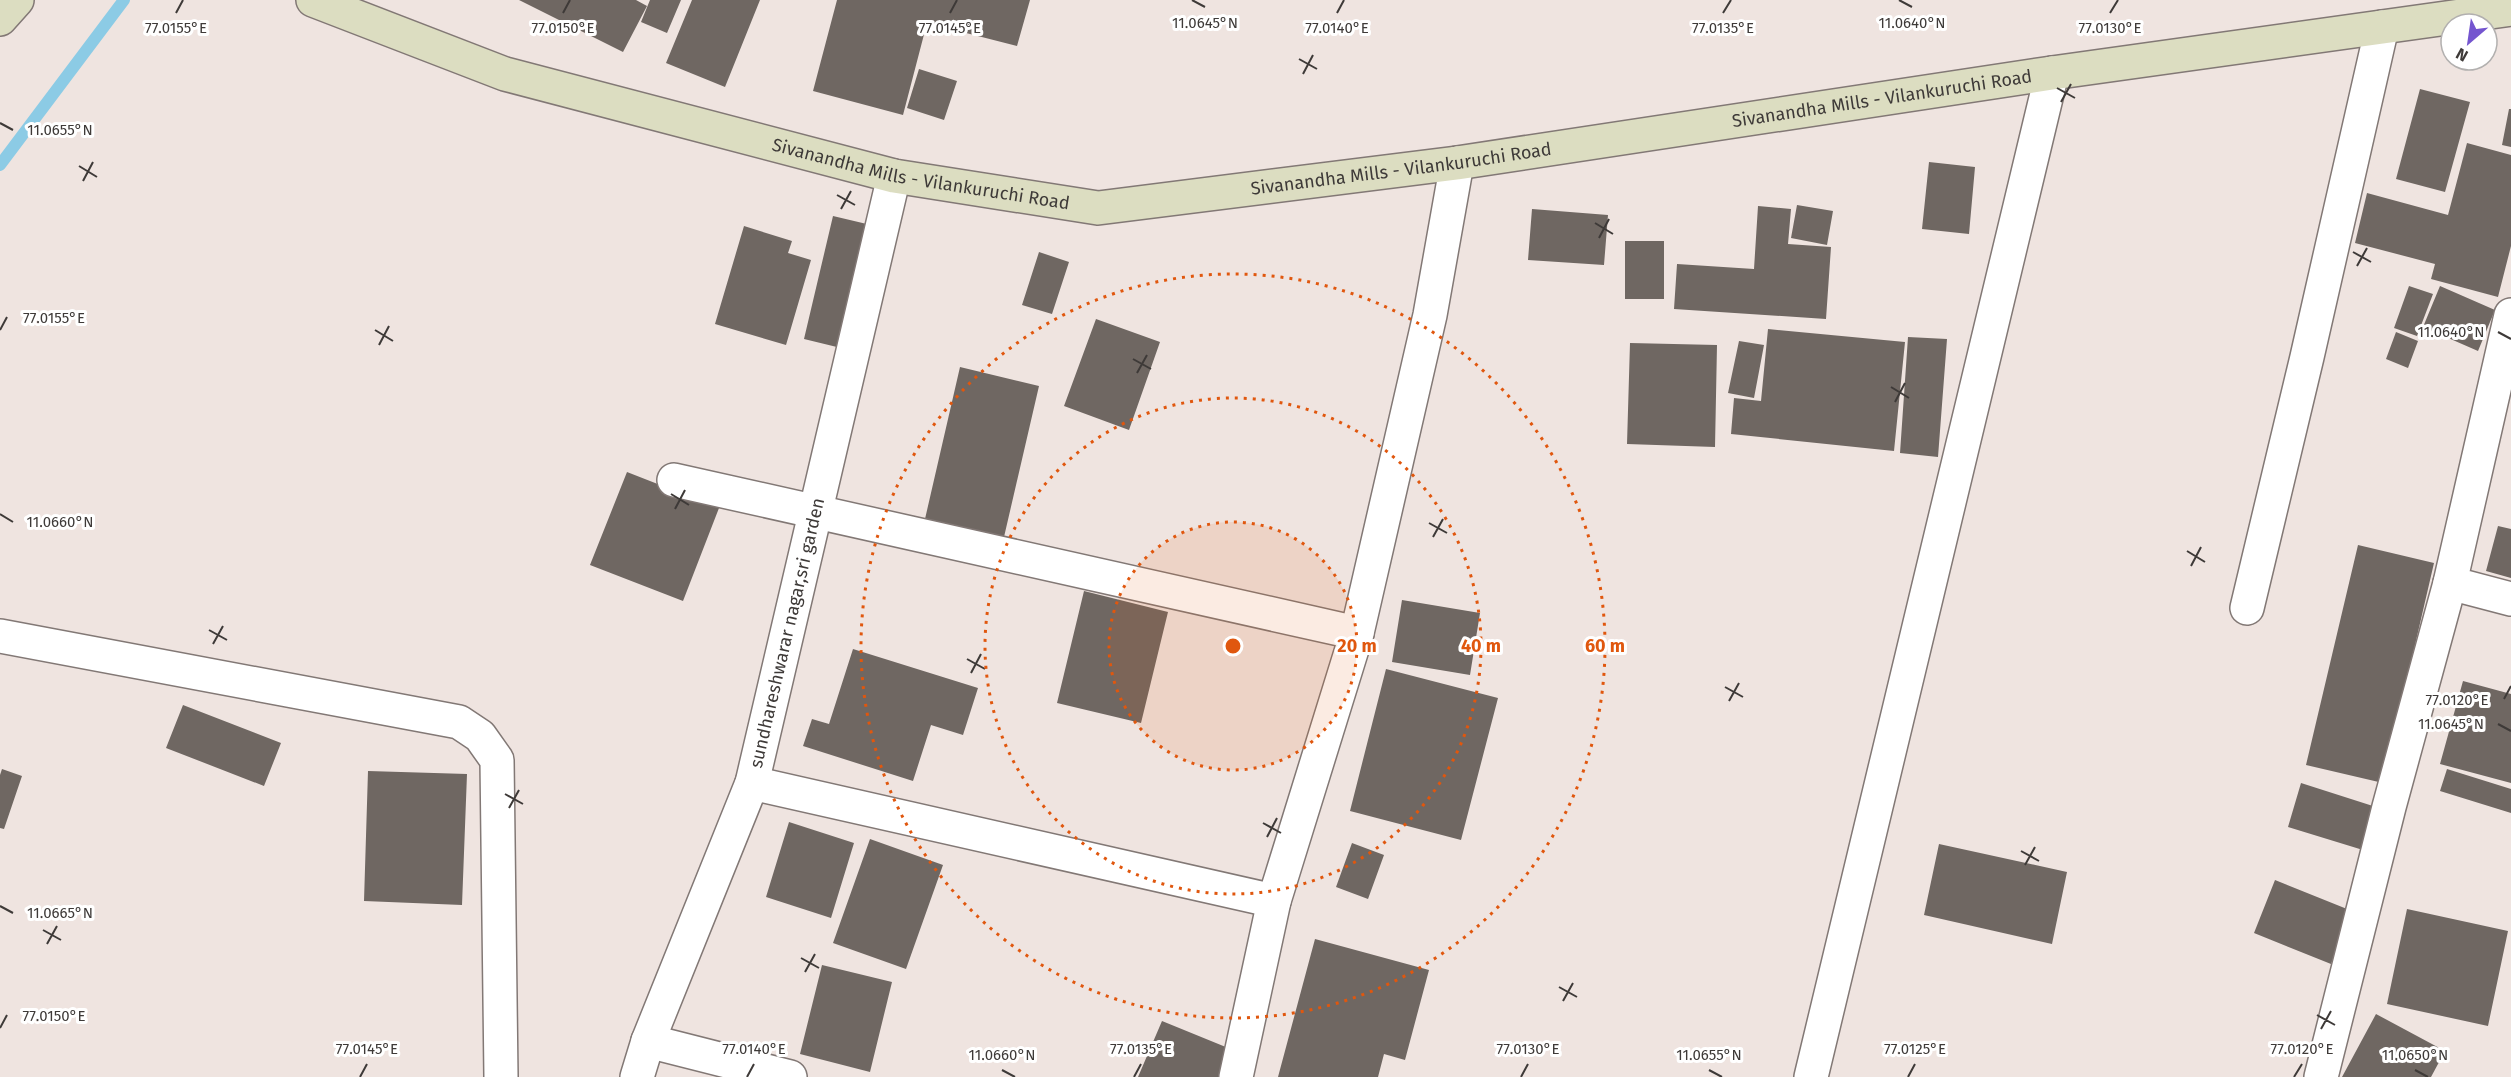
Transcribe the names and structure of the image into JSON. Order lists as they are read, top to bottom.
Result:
{
  "streets": {
    "main road": ["Sivanandha Mills - Vilankuruchi Road"],
    "street": ["sundhareshwarar nagar,sri garden"]
  },
  "crossings": [
    ["Sivanandha Mills - Vilankuruchi Road", "sundhareshwarar nagar,sri garden"]
  ],
  "north": "bottom left",
  "coordinates": [
    "11.0640°N",
    "11.0645°N",
    "77.0155°E",
    "77.0150°E",
    "77.0145°E",
    "77.0140°E",
    "77.0135°E",
    "77.0130°E",
    "11.0655°N",
    "11.0660°N",
    "77.0120°E",
    "11.0665°N",
    "77.0125°E",
    "11.0650°N"
  ],
  "rings": ["20 m", "40 m", "60 m"]
}
